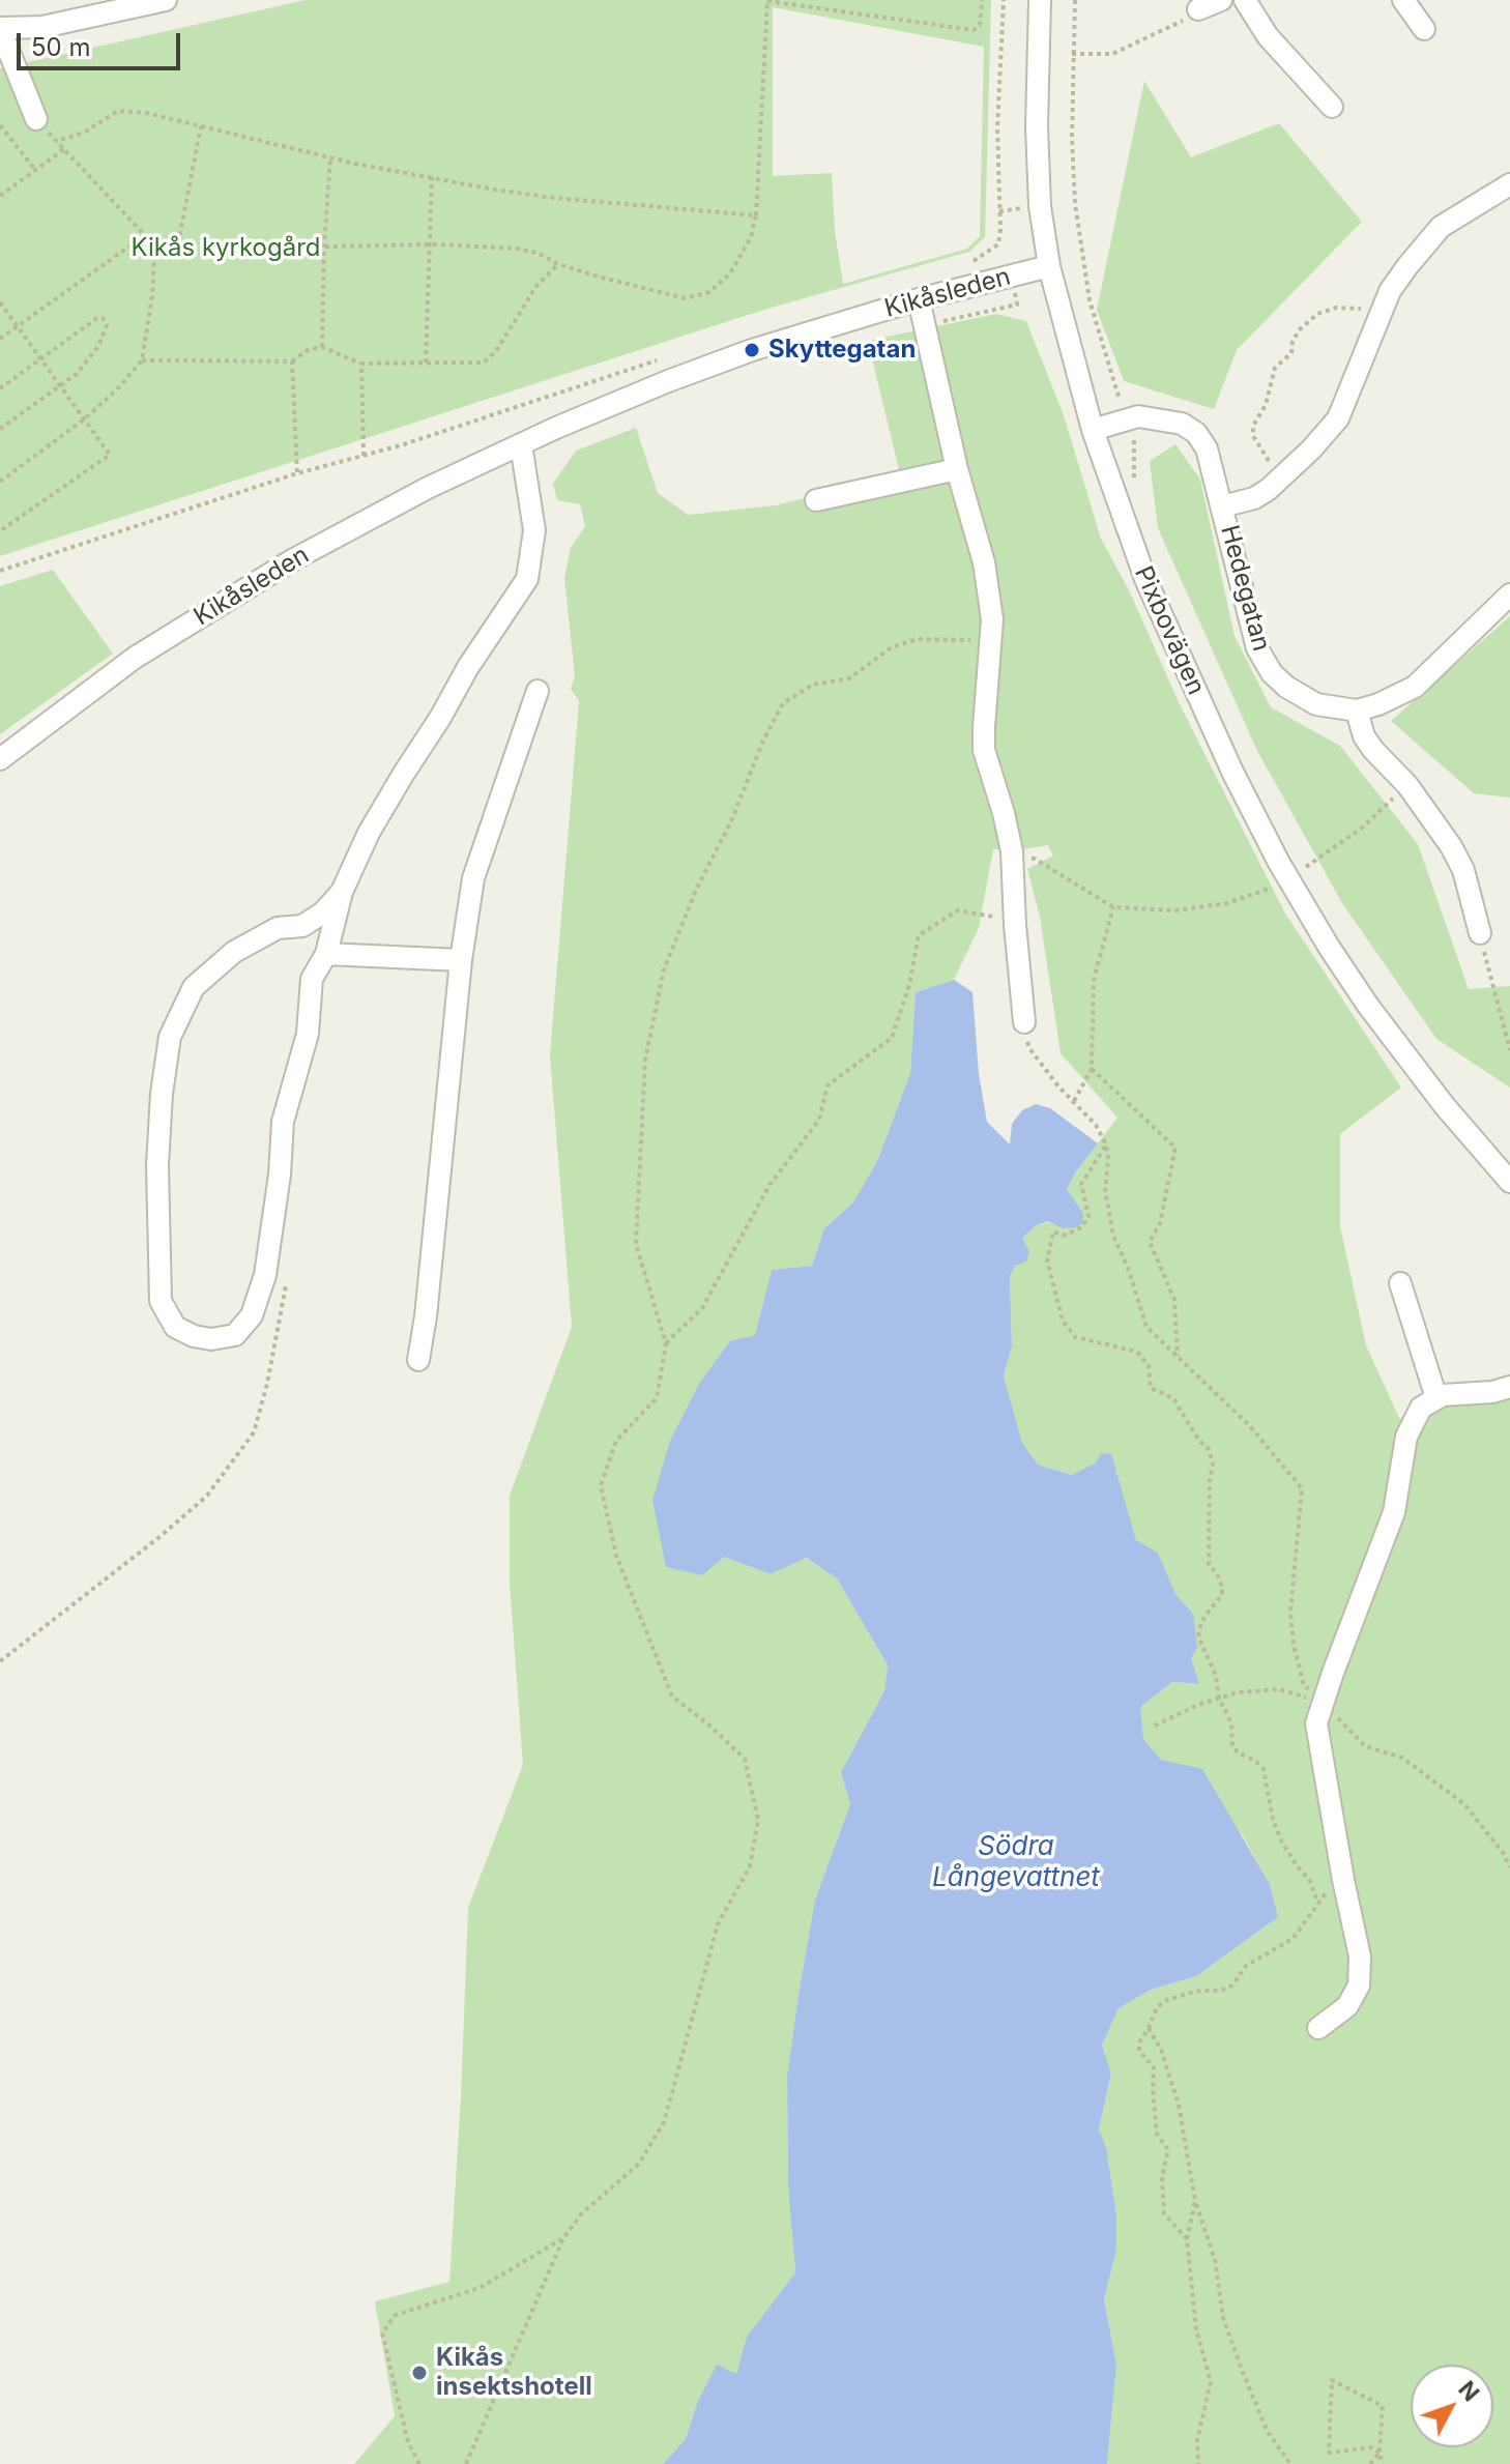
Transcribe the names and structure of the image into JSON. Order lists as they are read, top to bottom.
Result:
{
  "streets": {
    "street": ["Kikåsleden", "Hedegatan", "Pixbovägen"]
  },
  "crossings": [
    ["Kikåsleden", "Pixbovägen"],
    ["Hedegatan", "Pixbovägen"]
  ],
  "water": ["Södra Långevattnet"],
  "parks": ["Kikås kyrkogård"],
  "places": ["Skyttegatan", "Kikås insektshotell"],
  "scale_bar": "50 m",
  "north": "top right"
}
